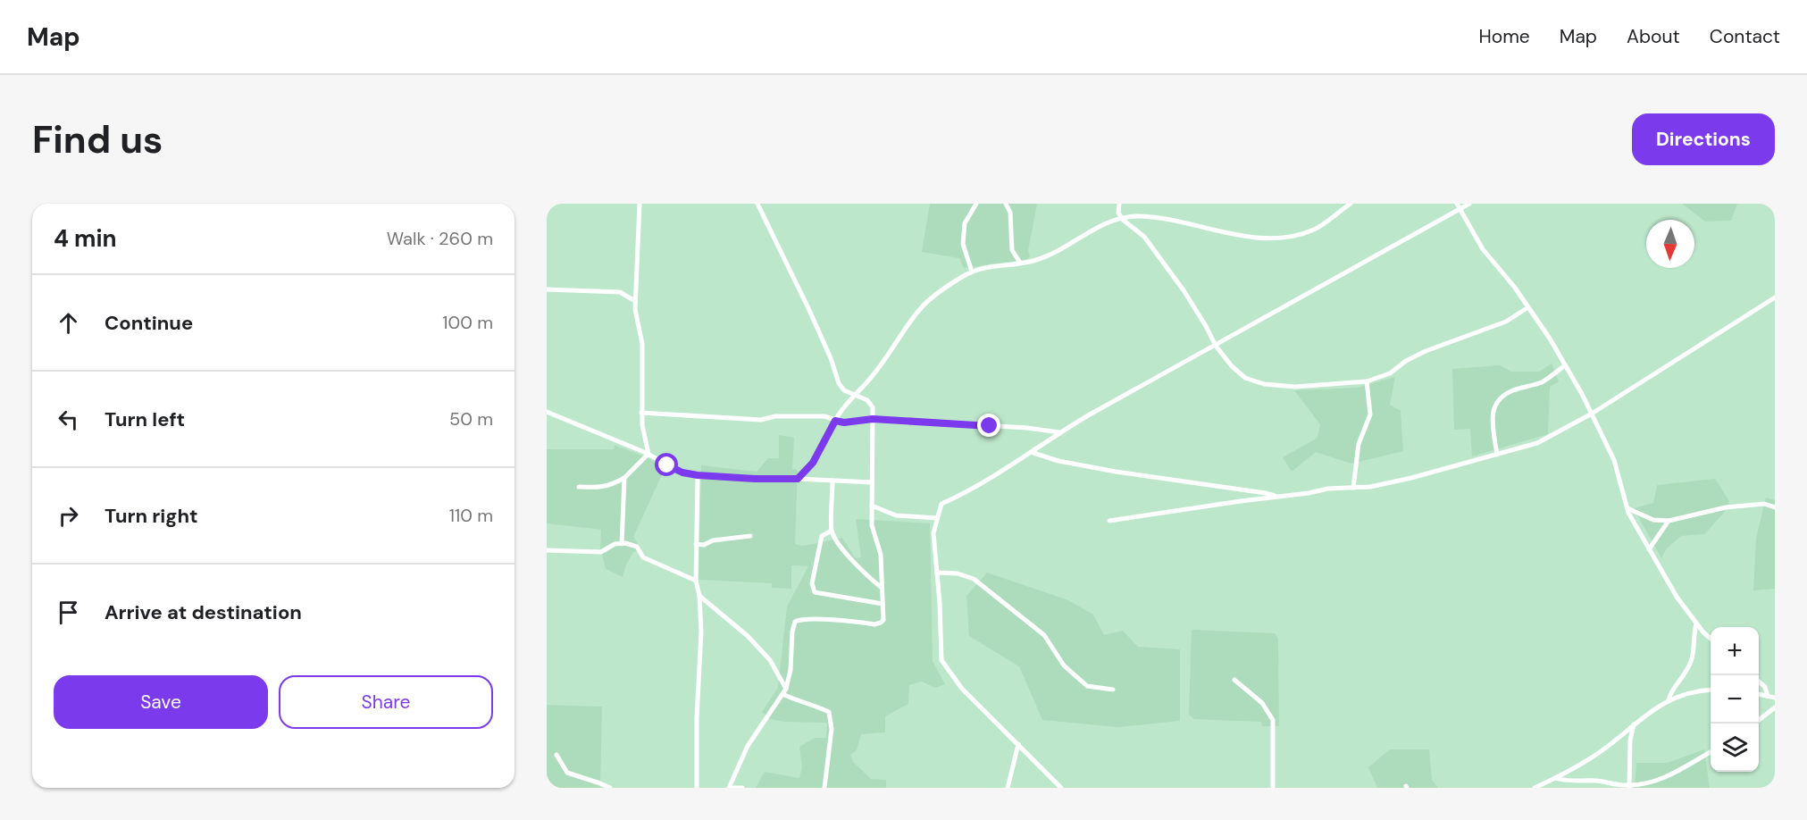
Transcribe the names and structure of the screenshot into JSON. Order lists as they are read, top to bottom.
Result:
{
  "north": "bottom",
  "page": {
    "header": "Map",
    "nav": [
      "Home",
      "Map",
      "About",
      "Contact"
    ],
    "buttons": [
      "Directions",
      ["Save", "Share"]
    ],
    "title": "Find us",
    "heading": ["4 min", "Walk · 260 m"],
    "list": [
      ["Continue", "100 m"],
      ["Turn left", "50 m"],
      ["Turn right", "110 m"],
      "Arrive at destination"
    ],
    "map_buttons": ["+", "−"]
  }
}
